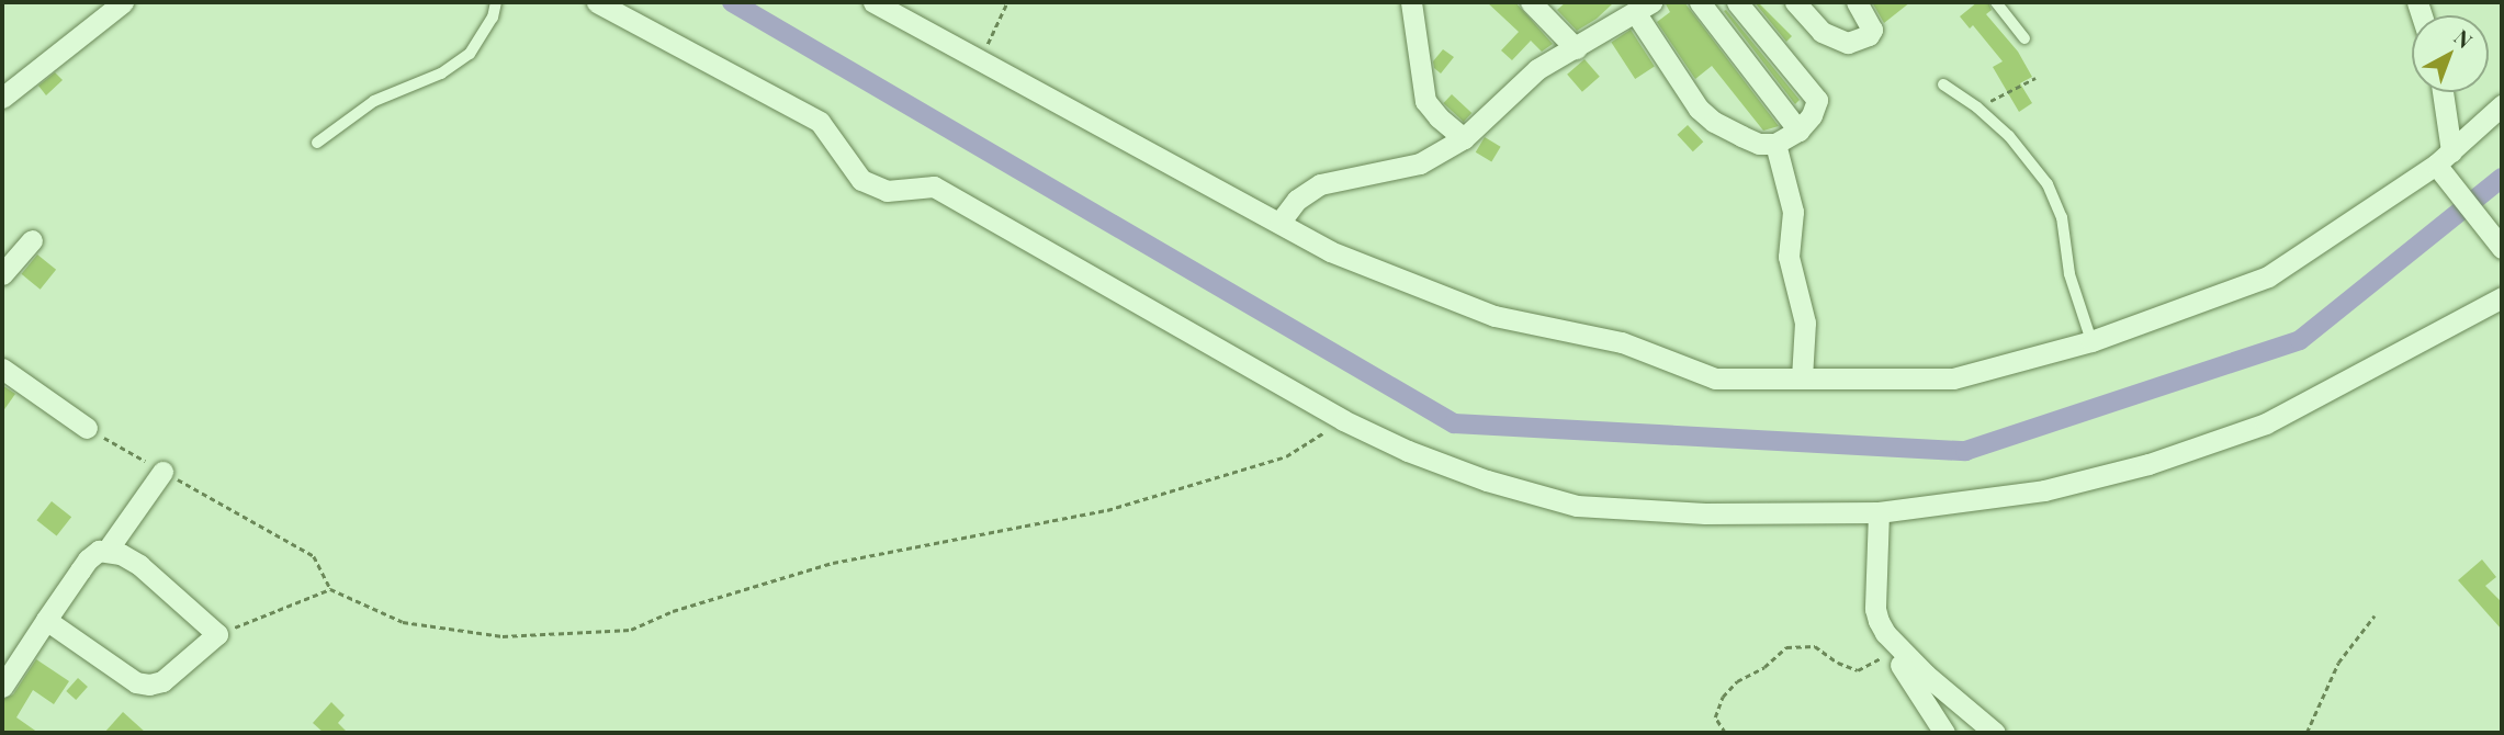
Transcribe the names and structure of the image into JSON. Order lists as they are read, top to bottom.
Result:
{
  "north": "top right"
}
